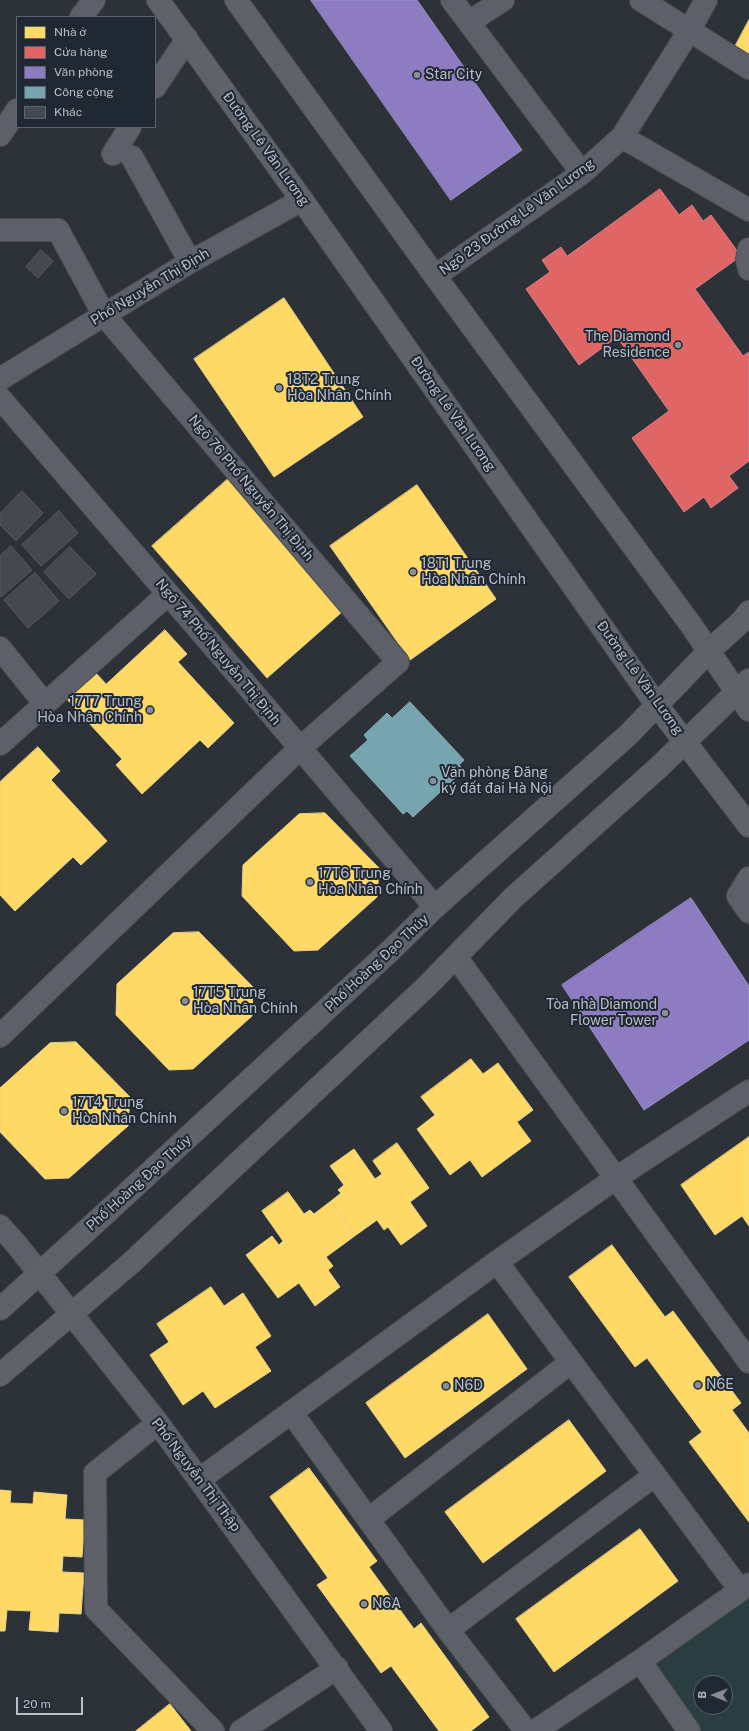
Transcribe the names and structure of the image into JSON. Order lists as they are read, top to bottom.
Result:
{
  "streets": {
    "main road": ["Đường Lê Văn Lương", "Phố Hoàng Đạo Thúy"],
    "street": [
      "Ngõ 23 Đường Lê Văn Lương",
      "Phố Nguyễn Thị Định",
      "Ngõ 76 Phố Nguyễn Thị Định",
      "Ngõ 74 Phố Nguyễn Thị Định",
      "Phố Nguyễn Thị Thập"
    ]
  },
  "crossings": [
    ["Đường Lê Văn Lương", "Phố Nguyễn Thị Định"],
    ["Đường Lê Văn Lương", "Phố Hoàng Đạo Thúy"],
    ["Phố Nguyễn Thị Định", "Ngõ 76 Phố Nguyễn Thị Định"],
    ["Ngõ 76 Phố Nguyễn Thị Định", "Ngõ 74 Phố Nguyễn Thị Định"],
    ["Ngõ 74 Phố Nguyễn Thị Định", "Phố Hoàng Đạo Thúy"],
    ["Phố Hoàng Đạo Thúy", "Phố Nguyễn Thị Thập"]
  ],
  "places": [
    "Star City",
    "The Diamond Residence",
    "18T2 Trung Hòa Nhân Chính",
    "18T1 Trung Hòa Nhân Chính",
    "17T7 Trung Hòa Nhân Chính",
    "Văn phòng Đăng ký đất đai Hà Nội",
    "17T6 Trung Hòa Nhân Chính",
    "17T5 Trung Hòa Nhân Chính",
    "Tòa nhà Diamond Flower Tower",
    "17T4 Trung Hòa Nhân Chính",
    "N6E",
    "N6D",
    "N6A"
  ],
  "legend": [
    "Nhà ở",
    "Cửa hàng",
    "Văn phòng",
    "Công cộng",
    "Khác"
  ],
  "scale_bar": "20 m",
  "north": "left"
}
